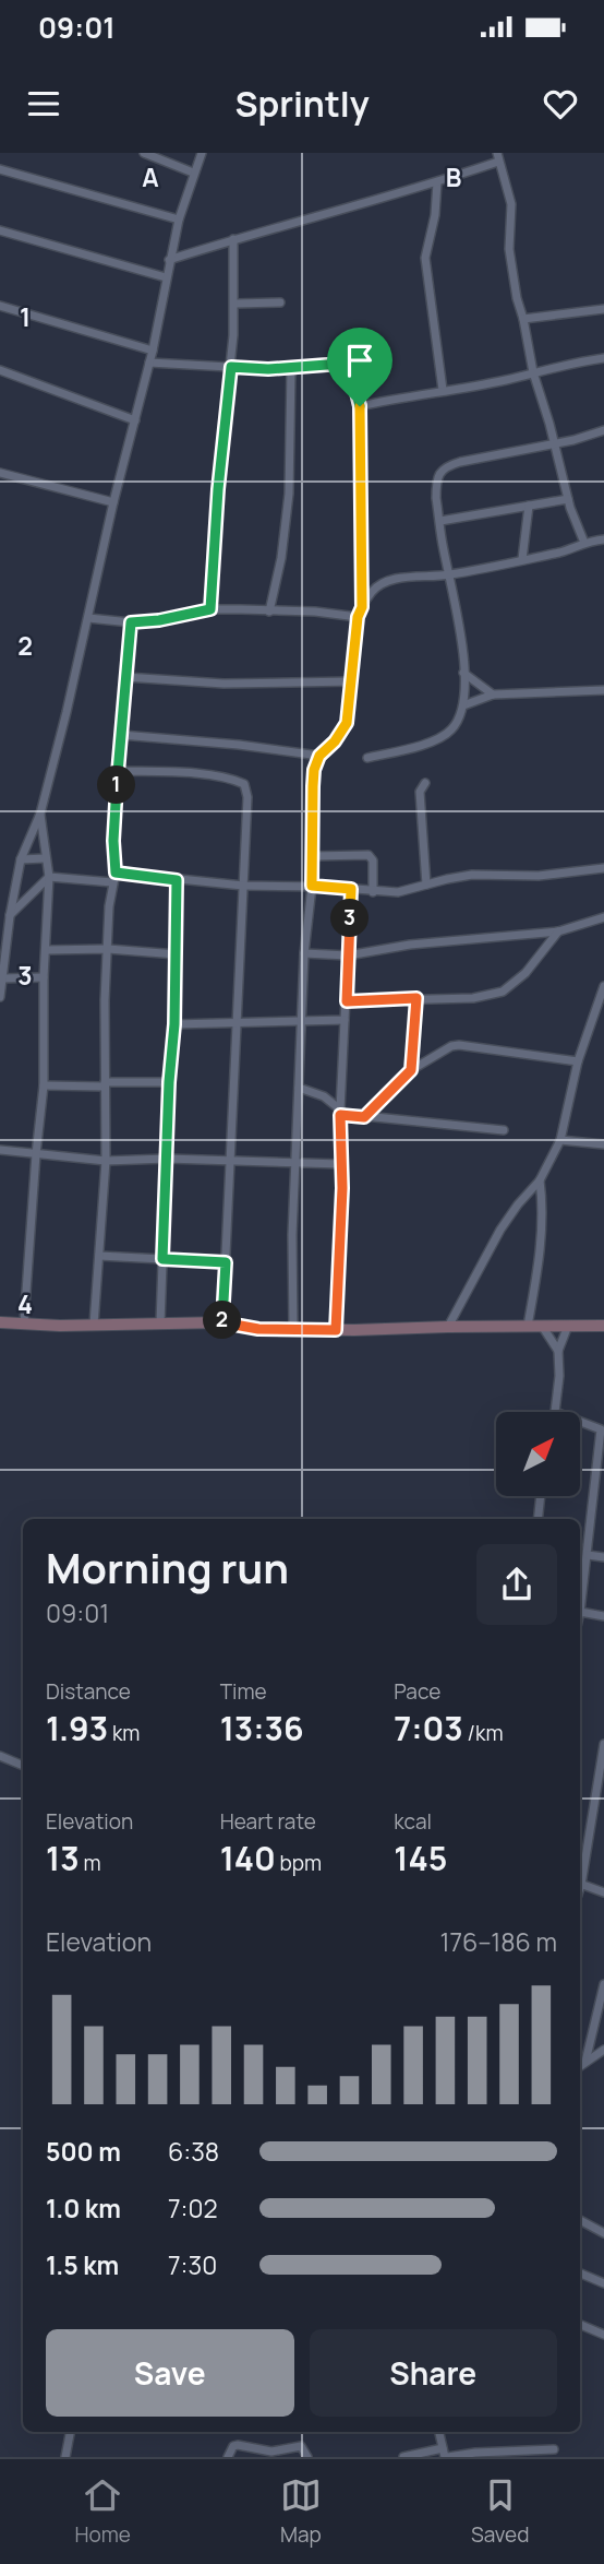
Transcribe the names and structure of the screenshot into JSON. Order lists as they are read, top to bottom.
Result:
{
  "north": "top right",
  "page": {
    "status": "09:01",
    "header": "Sprintly",
    "pins": ["1", "3", "2"],
    "heading": ["Morning run", "09:01"],
    "stats": [
      ["Distance", "1.93 km"],
      ["Time", "13:36"],
      ["Pace", "7:03 /km"],
      ["Elevation", "13 m"],
      ["Heart rate", "140 bpm"],
      ["kcal", "145"]
    ],
    "chart": ["Elevation", "176–186 m"],
    "list": [
      {
        "name": "500 m",
        "note": "6:38"
      },
      {
        "name": "1.0 km",
        "note": "7:02"
      },
      {
        "name": "1.5 km",
        "note": "7:30"
      }
    ],
    "buttons": ["Save", "Share"],
    "tabs": ["Home", "Map", "Saved"]
  },
  "grid": {
    "columns": ["A", "B"],
    "rows": [
      "1",
      "2",
      "3",
      "4"
    ]
  }
}
